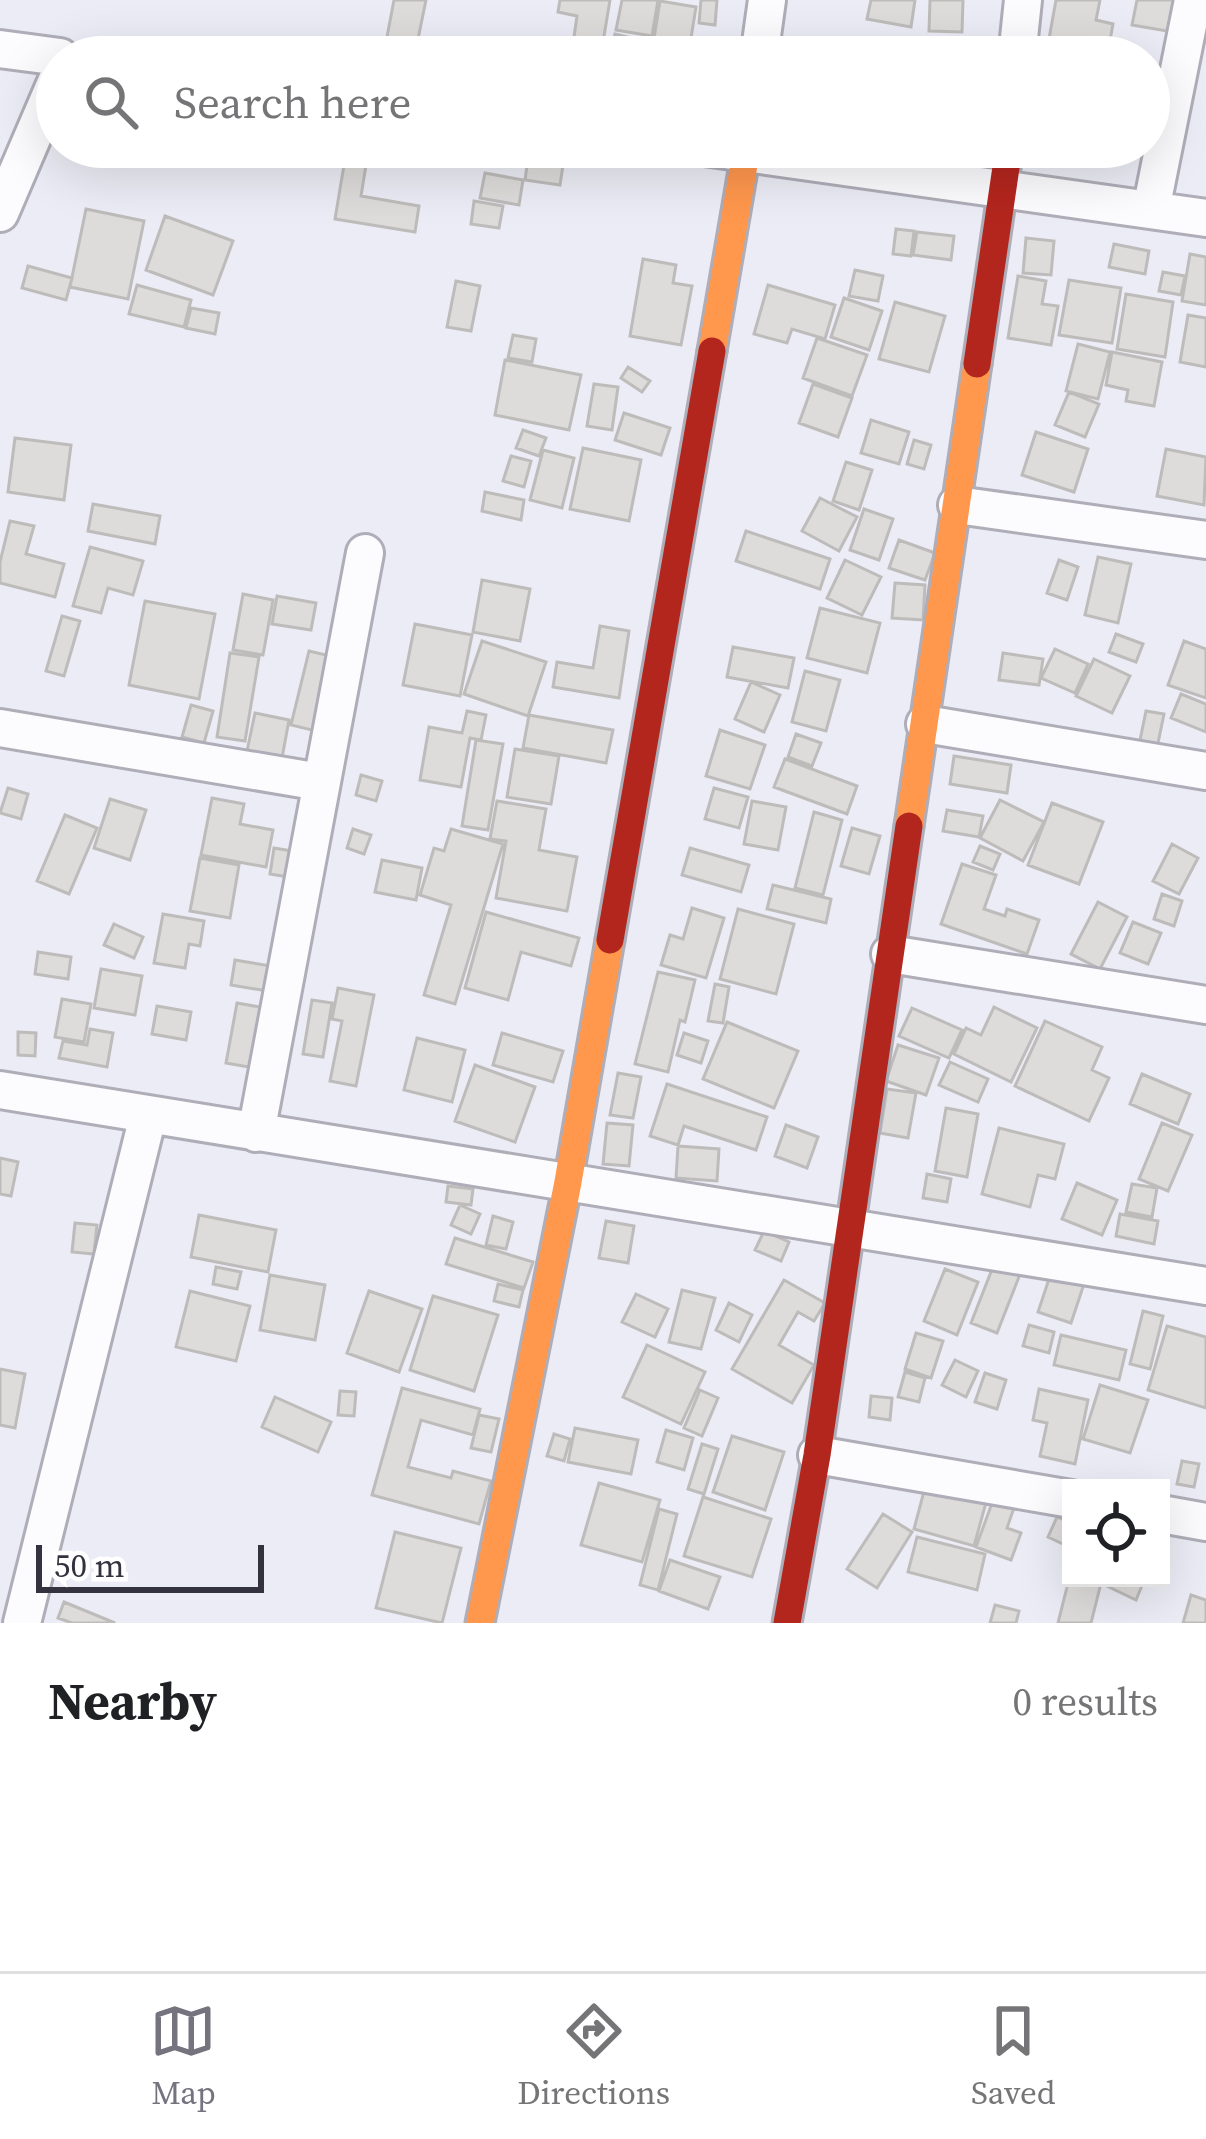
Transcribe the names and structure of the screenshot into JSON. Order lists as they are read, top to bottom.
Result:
{
  "scale_bar": "50 m",
  "page": {
    "search": "Search here",
    "scale": "50 m",
    "heading": ["Nearby", "0 results"],
    "nav": ["Map", "Directions", "Saved"]
  }
}
